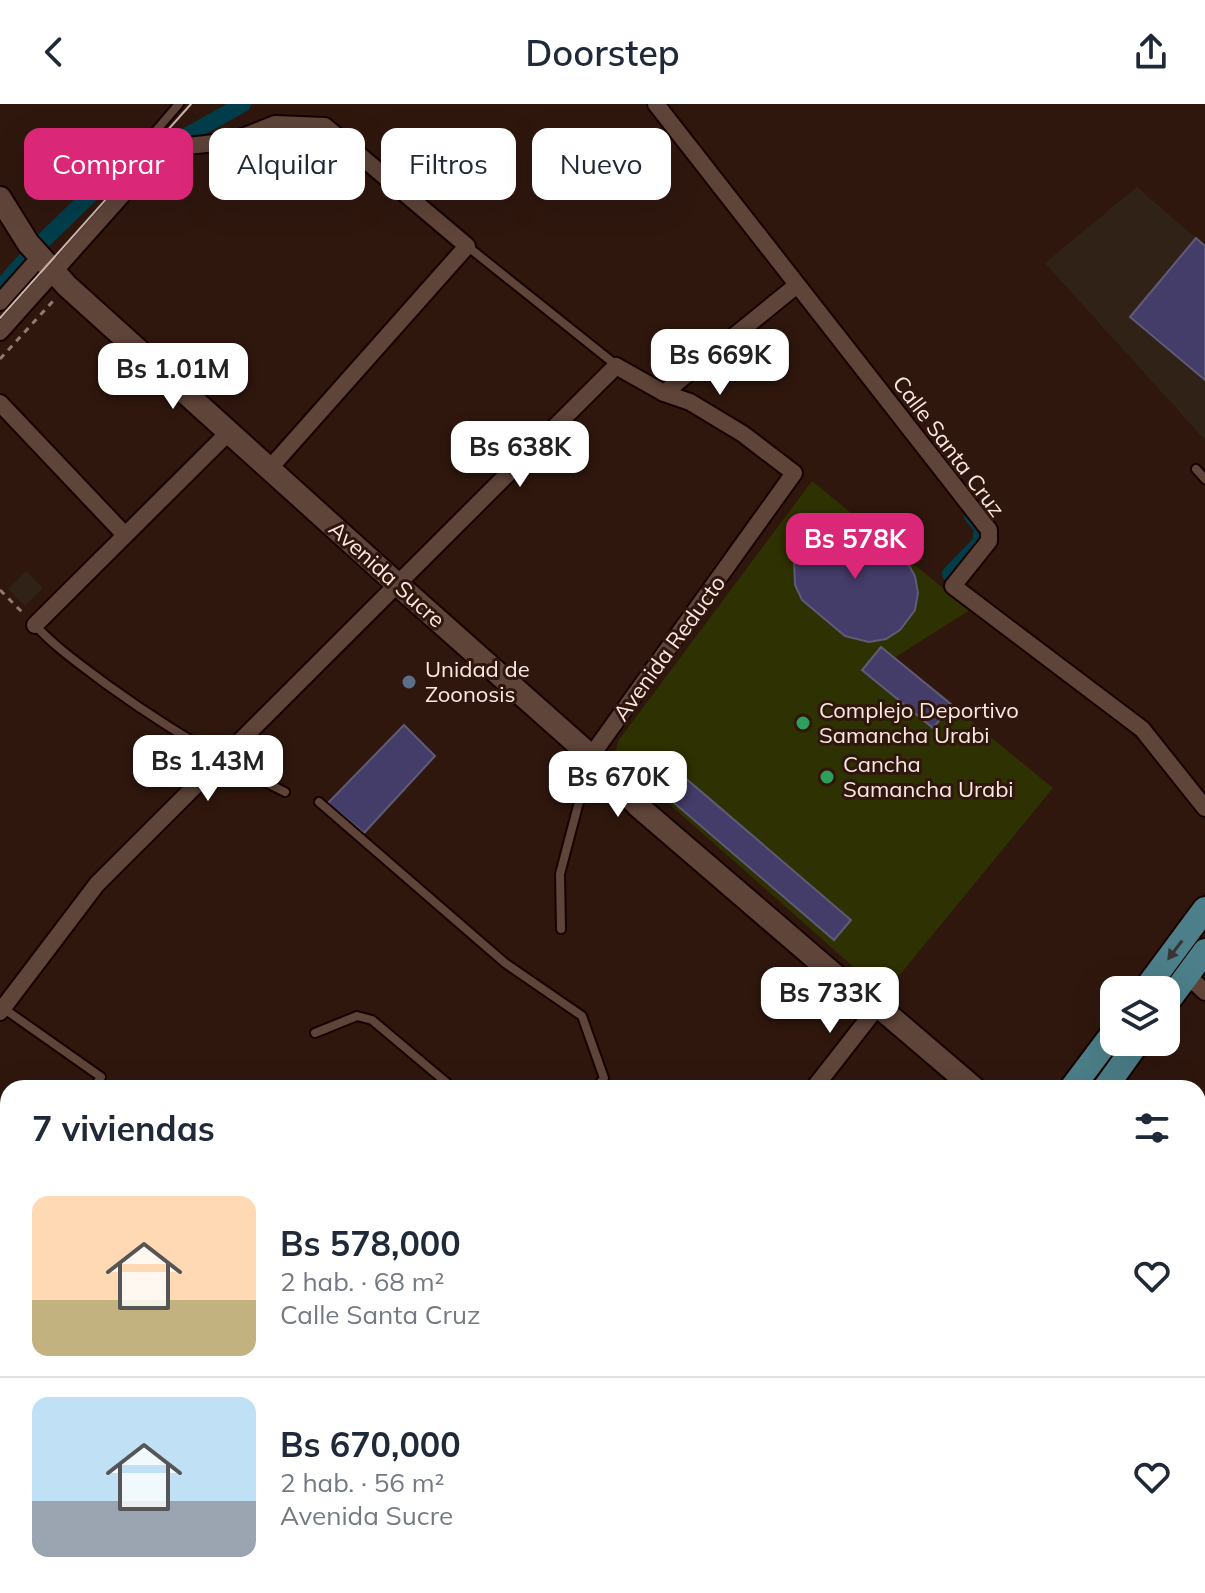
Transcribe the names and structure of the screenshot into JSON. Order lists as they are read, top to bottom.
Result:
{
  "streets": {
    "street": ["Calle Santa Cruz", "Avenida Sucre", "Avenida Reducto"]
  },
  "crossings": [
    ["Avenida Sucre", "Avenida Reducto"]
  ],
  "places": ["Unidad de Zoonosis", "Complejo Deportivo Samancha Urabi", "Cancha Samancha Urabi"],
  "page": {
    "header": "Doorstep",
    "chip": [
      "Comprar",
      "Alquilar",
      "Filtros",
      "Nuevo"
    ],
    "price": [
      "Bs 669K",
      "Bs 1.01M",
      "Bs 638K",
      "Bs 578K",
      "Bs 1.43M",
      "Bs 670K",
      "Bs 733K"
    ],
    "heading": "7 viviendas",
    "list": [
      {
        "name": "Bs 578,000",
        "note": "2 hab. · 68 m² · Calle Santa Cruz"
      },
      {
        "name": "Bs 670,000",
        "note": "2 hab. · 56 m² · Avenida Sucre"
      }
    ]
  }
}
